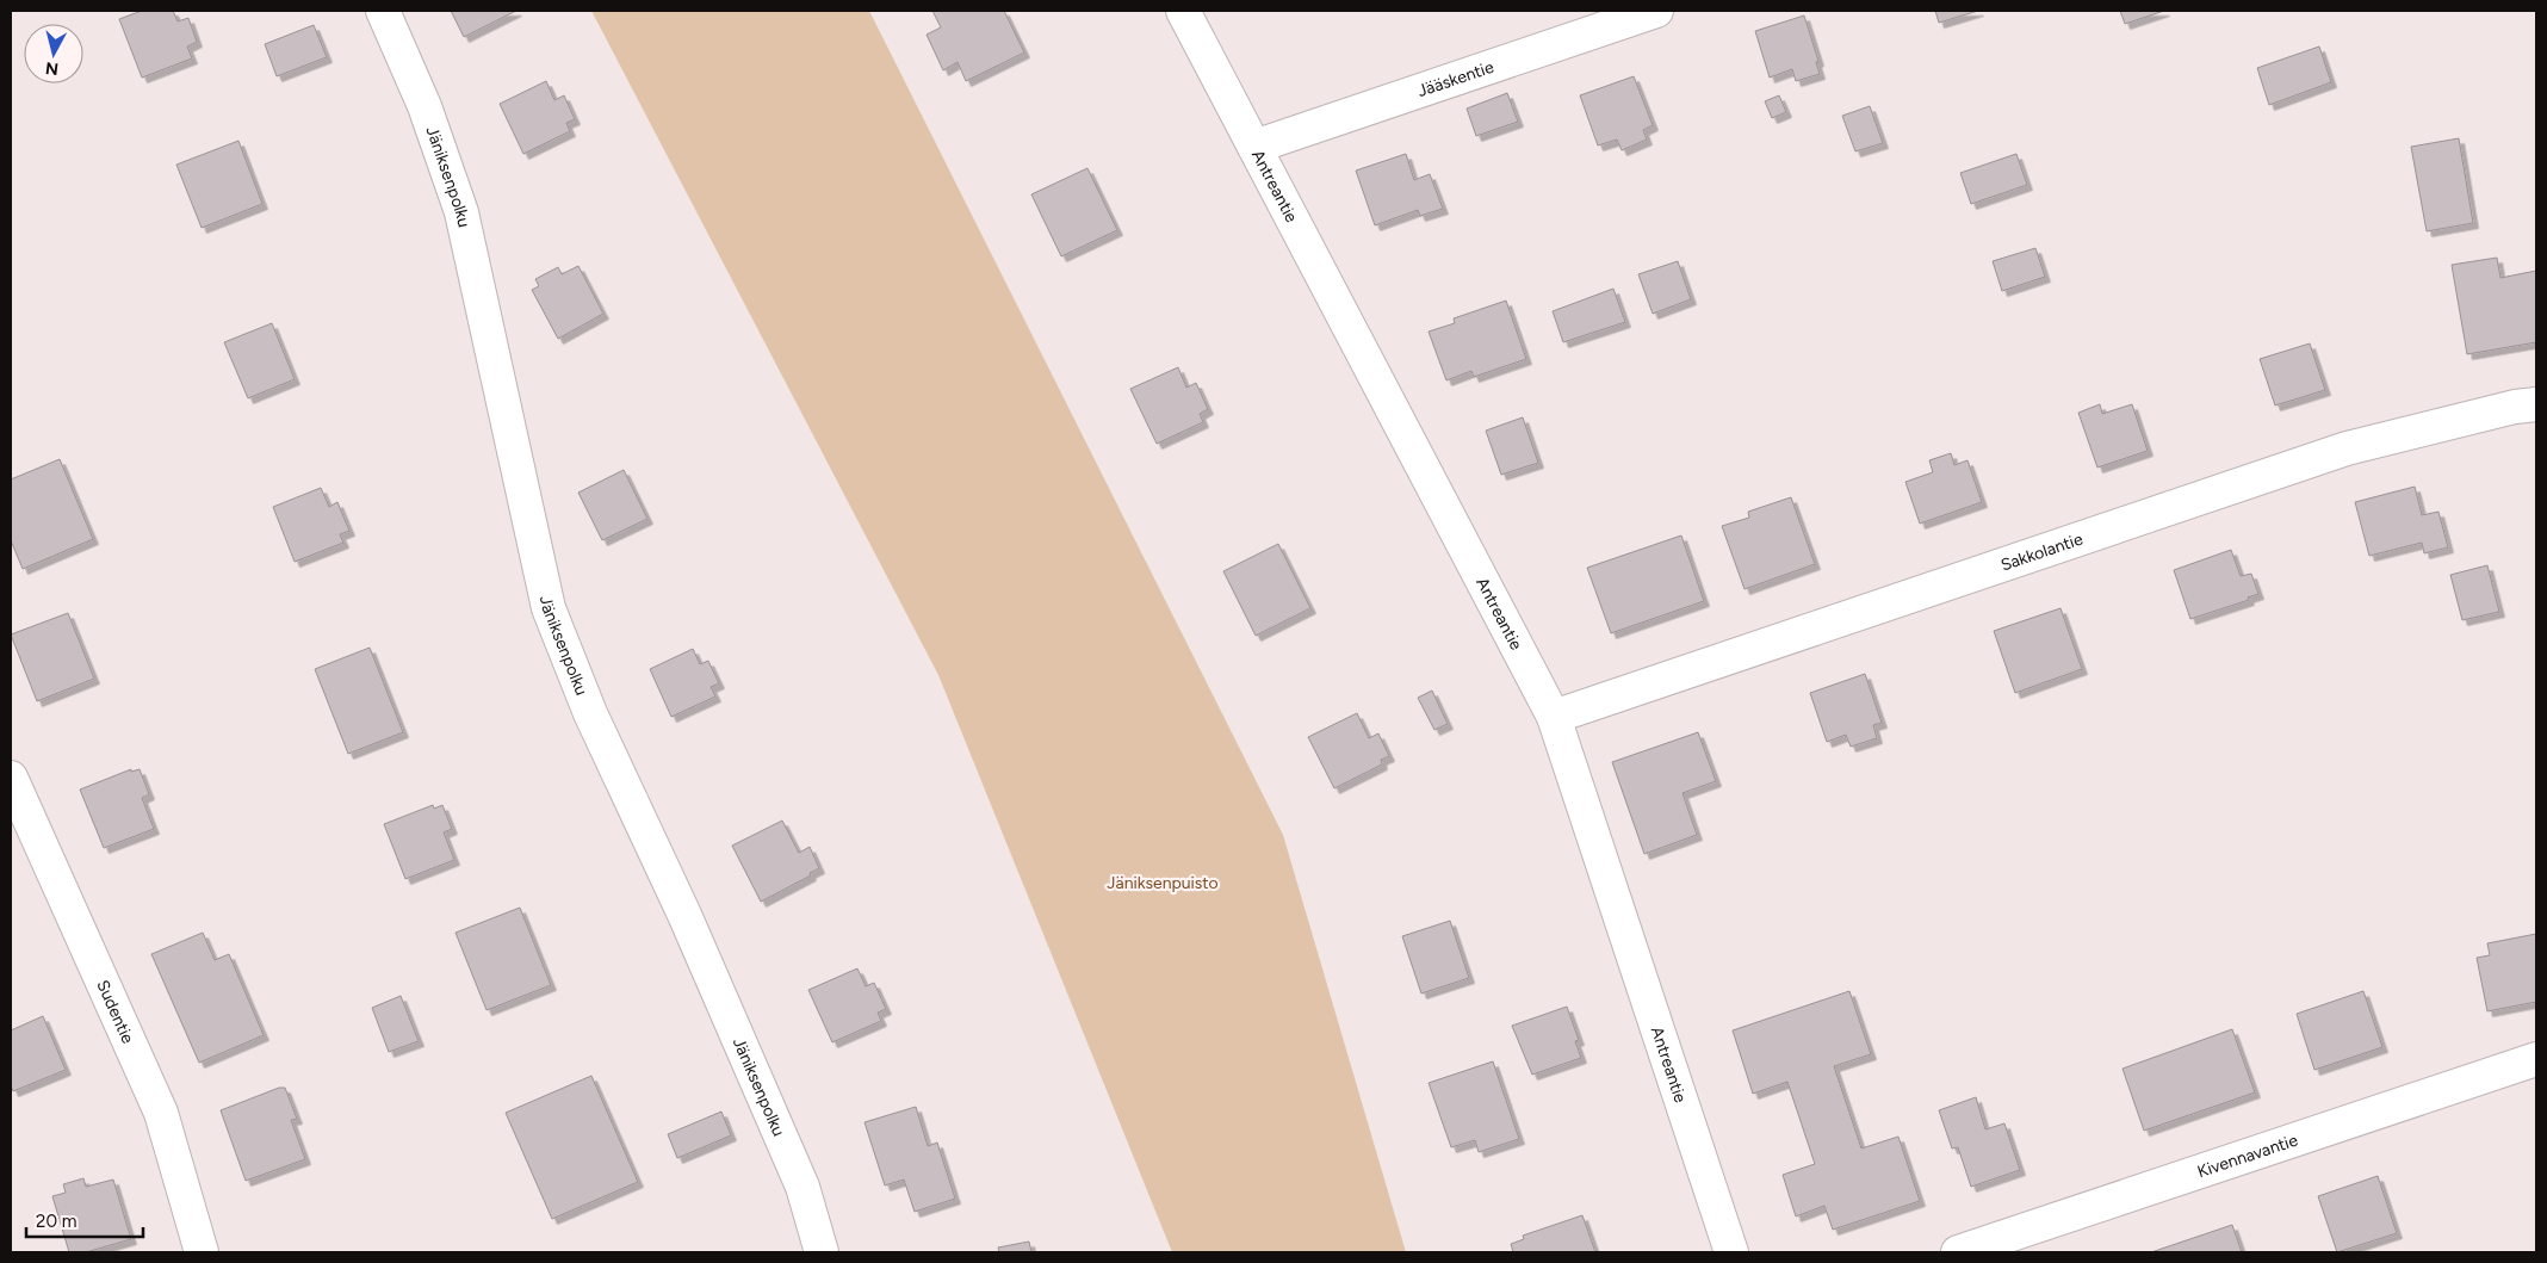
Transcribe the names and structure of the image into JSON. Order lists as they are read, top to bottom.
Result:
{
  "streets": {
    "street": [
      "Jääskentie",
      "Jäniksenpolku",
      "Antreantie",
      "Sakkolantie",
      "Sudentie",
      "Kivennavantie"
    ]
  },
  "crossings": [
    ["Jääskentie", "Antreantie"],
    ["Antreantie", "Sakkolantie"]
  ],
  "parks": ["Jäniksenpuisto"],
  "scale_bar": "20 m",
  "north": "bottom"
}
